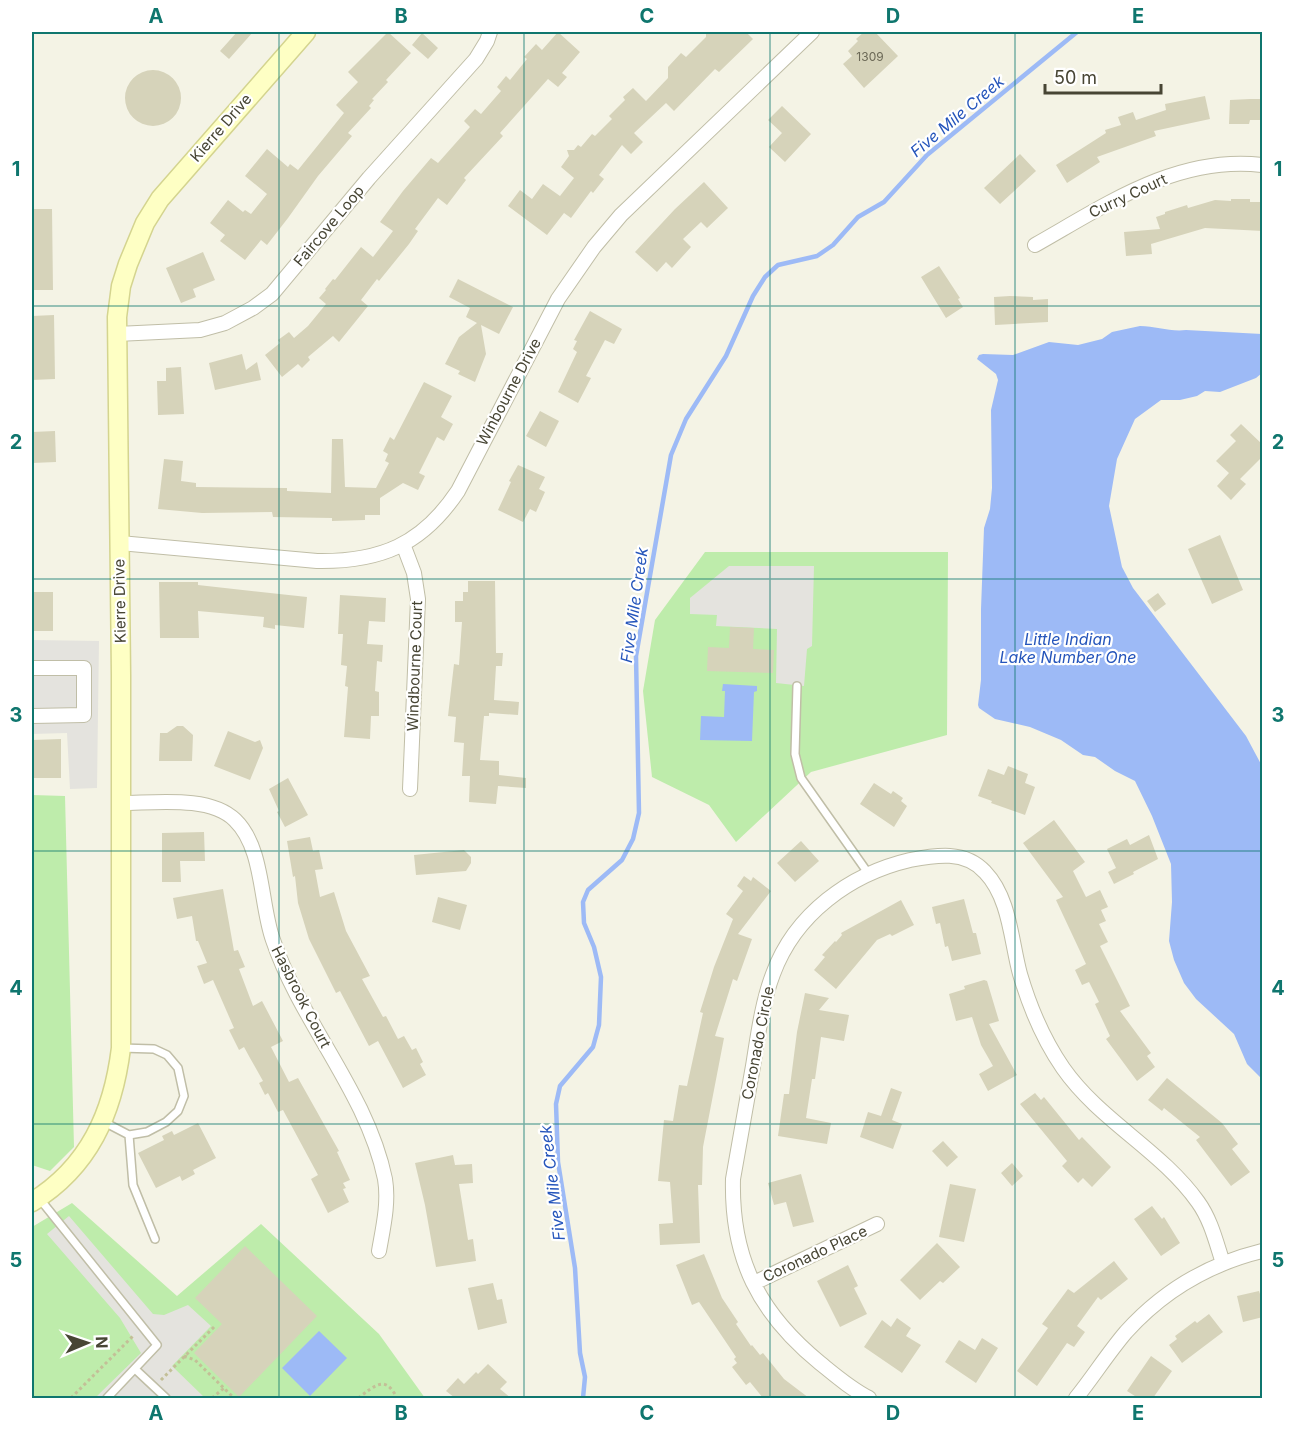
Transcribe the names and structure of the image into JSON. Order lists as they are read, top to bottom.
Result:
{
  "streets": {
    "street": [
      "Kierre Drive",
      "Curry Court",
      "Faircove Loop",
      "Winbourne Drive",
      "Windbourne Court",
      "Hasbrook Court",
      "Coronado Circle",
      "Coronado Place"
    ]
  },
  "crossings": [
    ["Kierre Drive", "Faircove Loop"],
    ["Kierre Drive", "Winbourne Drive"],
    ["Kierre Drive", "Hasbrook Court"],
    ["Winbourne Drive", "Windbourne Court"],
    ["Coronado Circle", "Coronado Place"]
  ],
  "water": ["Five Mile Creek", "Little Indian Lake Number One"],
  "house_numbers": ["1309"],
  "scale_bar": "50 m",
  "north": "right",
  "grid": {
    "columns": [
      "A",
      "B",
      "C",
      "D",
      "E"
    ],
    "rows": [
      "1",
      "2",
      "3",
      "4",
      "5"
    ]
  }
}
